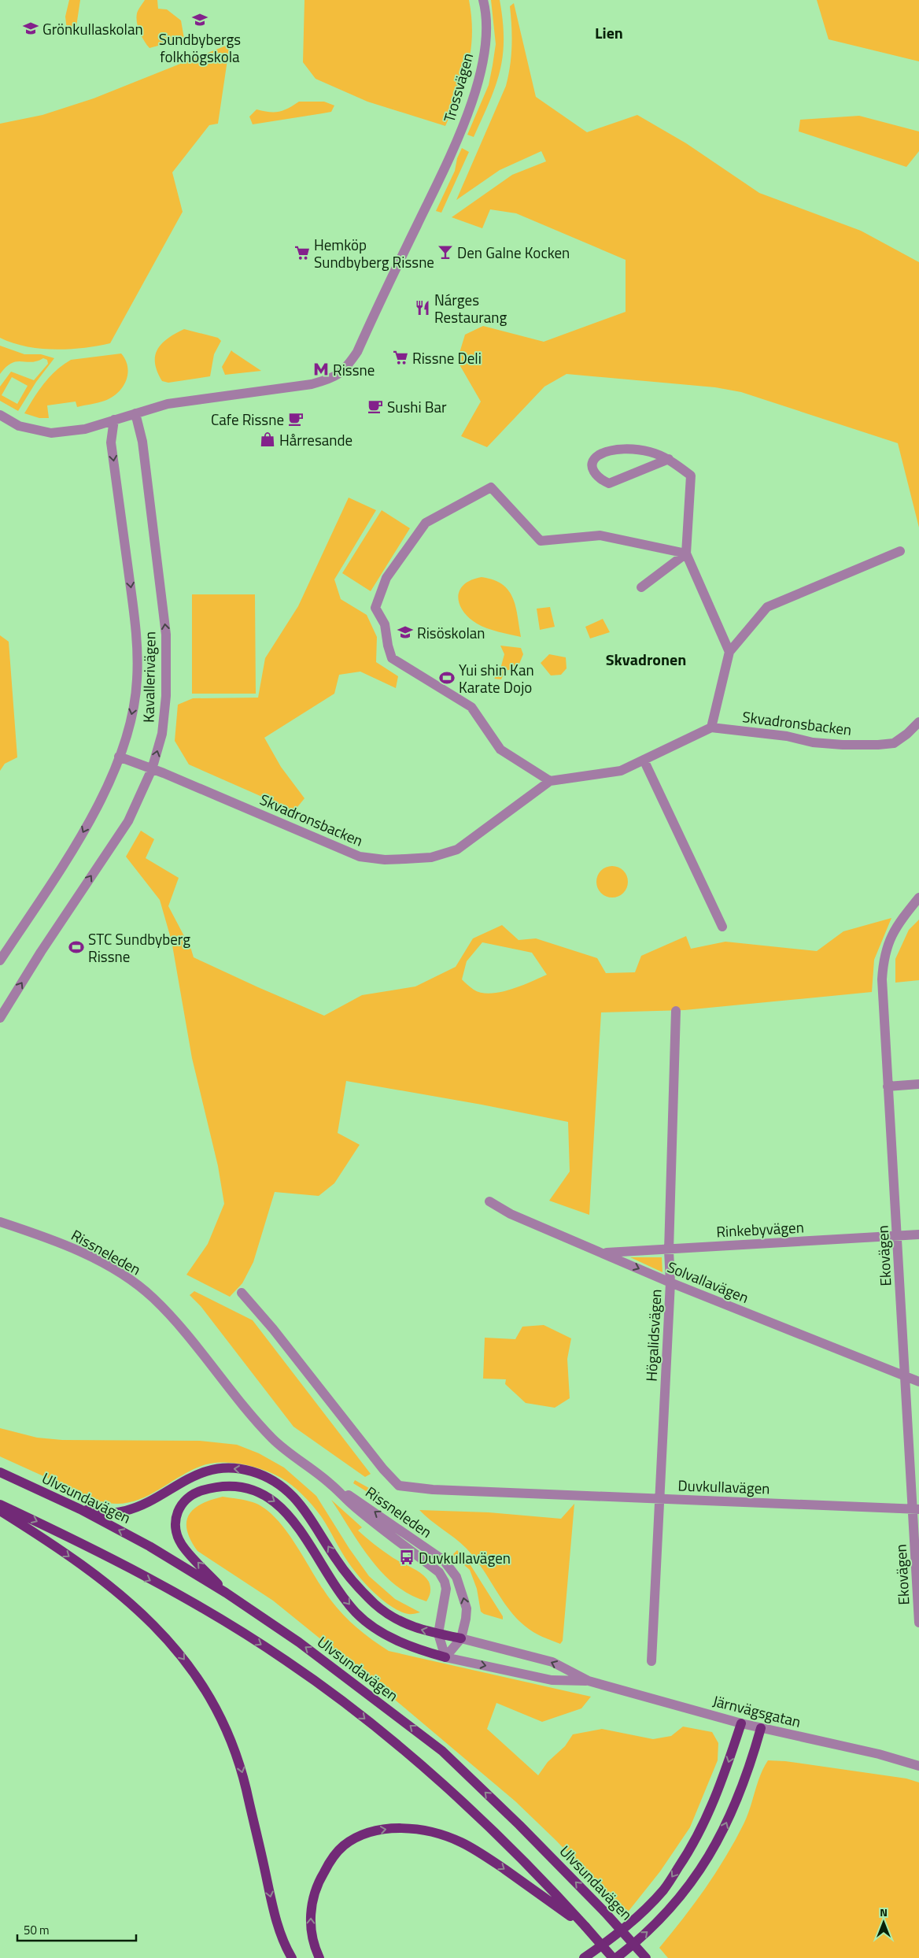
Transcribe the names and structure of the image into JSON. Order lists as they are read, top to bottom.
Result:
{
  "streets": {
    "main road": ["Ulvsundavägen"],
    "street": [
      "Trossvägen",
      "Kavallerivägen",
      "Skvadronsbacken",
      "Rinkebyvägen",
      "Rissneleden",
      "Ekovägen",
      "Solvallavägen",
      "Högalidsvägen",
      "Duvkullavägen",
      "Järnvägsgatan"
    ]
  },
  "crossings": [
    ["Trossvägen", "Kavallerivägen"],
    ["Kavallerivägen", "Skvadronsbacken"],
    ["Rinkebyvägen", "Ekovägen"],
    ["Rinkebyvägen", "Solvallavägen"],
    ["Rinkebyvägen", "Högalidsvägen"],
    ["Rissneleden", "Järnvägsgatan"],
    ["Ekovägen", "Solvallavägen"],
    ["Ekovägen", "Duvkullavägen"],
    ["Solvallavägen", "Högalidsvägen"],
    ["Högalidsvägen", "Duvkullavägen"]
  ],
  "districts": ["Lien", "Skvadronen"],
  "places": {
    "school or university": ["Sundbybergs folkhögskola", "Grönkullaskolan", "Risöskolan"],
    "bar": ["Den Galne Kocken"],
    "supermarket": ["Hemköp Sundbyberg Rissne", "Rissne Deli"],
    "restaurant": ["Nárges Restaurang"],
    "metro station": ["Rissne"],
    "cafe": ["Sushi Bar", "Cafe Rissne"],
    "shop": ["Hårresande"],
    "sports": ["Yui shin Kan Karate Dojo", "STC Sundbyberg Rissne"],
    "bus stop": ["Duvkullavägen"]
  },
  "scale_bar": "50 m",
  "north": "top"
}
